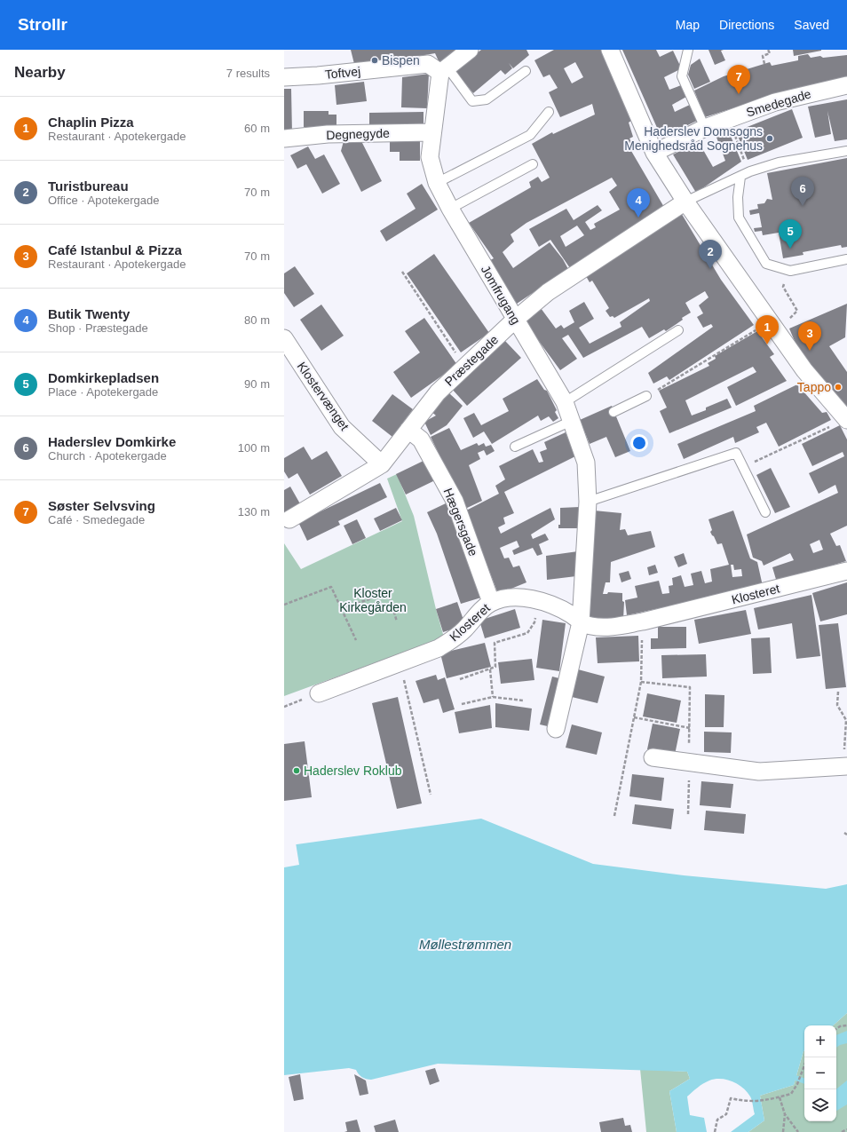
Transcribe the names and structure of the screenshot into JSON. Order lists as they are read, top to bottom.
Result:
{
  "streets": {
    "street": [
      "Toftvej",
      "Smedegade",
      "Degnegyde",
      "Jomfrugang",
      "Præstegade",
      "Klostervænget",
      "Hægersgade",
      "Klosteret"
    ]
  },
  "crossings": [
    ["Toftvej", "Jomfrugang"],
    ["Degnegyde", "Jomfrugang"],
    ["Jomfrugang", "Præstegade"],
    ["Jomfrugang", "Klosteret"],
    ["Præstegade", "Klostervænget"],
    ["Præstegade", "Hægersgade"],
    ["Hægersgade", "Klosteret"]
  ],
  "water": ["Møllestrømmen"],
  "parks": ["Kloster Kirkegården"],
  "places": [
    "Bispen",
    "Haderslev Domsogns Menighedsråd Sognehus",
    "Tappo",
    "Haderslev Roklub"
  ],
  "page": {
    "header": "Strollr",
    "nav": ["Map", "Directions", "Saved"],
    "heading": ["Nearby", "7 results"],
    "pins": [
      "7",
      "6",
      "4",
      "5",
      "2",
      "1",
      "3"
    ],
    "list": [
      {
        "mark": "1",
        "name": "Chaplin Pizza",
        "note": "Restaurant · Apotekergade",
        "value": "60 m"
      },
      {
        "mark": "2",
        "name": "Turistbureau",
        "note": "Office · Apotekergade",
        "value": "70 m"
      },
      {
        "mark": "3",
        "name": "Café Istanbul & Pizza",
        "note": "Restaurant · Apotekergade",
        "value": "70 m"
      },
      {
        "mark": "4",
        "name": "Butik Twenty",
        "note": "Shop · Præstegade",
        "value": "80 m"
      },
      {
        "mark": "5",
        "name": "Domkirkepladsen",
        "note": "Place · Apotekergade",
        "value": "90 m"
      },
      {
        "mark": "6",
        "name": "Haderslev Domkirke",
        "note": "Church · Apotekergade",
        "value": "100 m"
      },
      {
        "mark": "7",
        "name": "Søster Selvsving",
        "note": "Café · Smedegade",
        "value": "130 m"
      }
    ],
    "map_buttons": ["+", "−"]
  }
}
